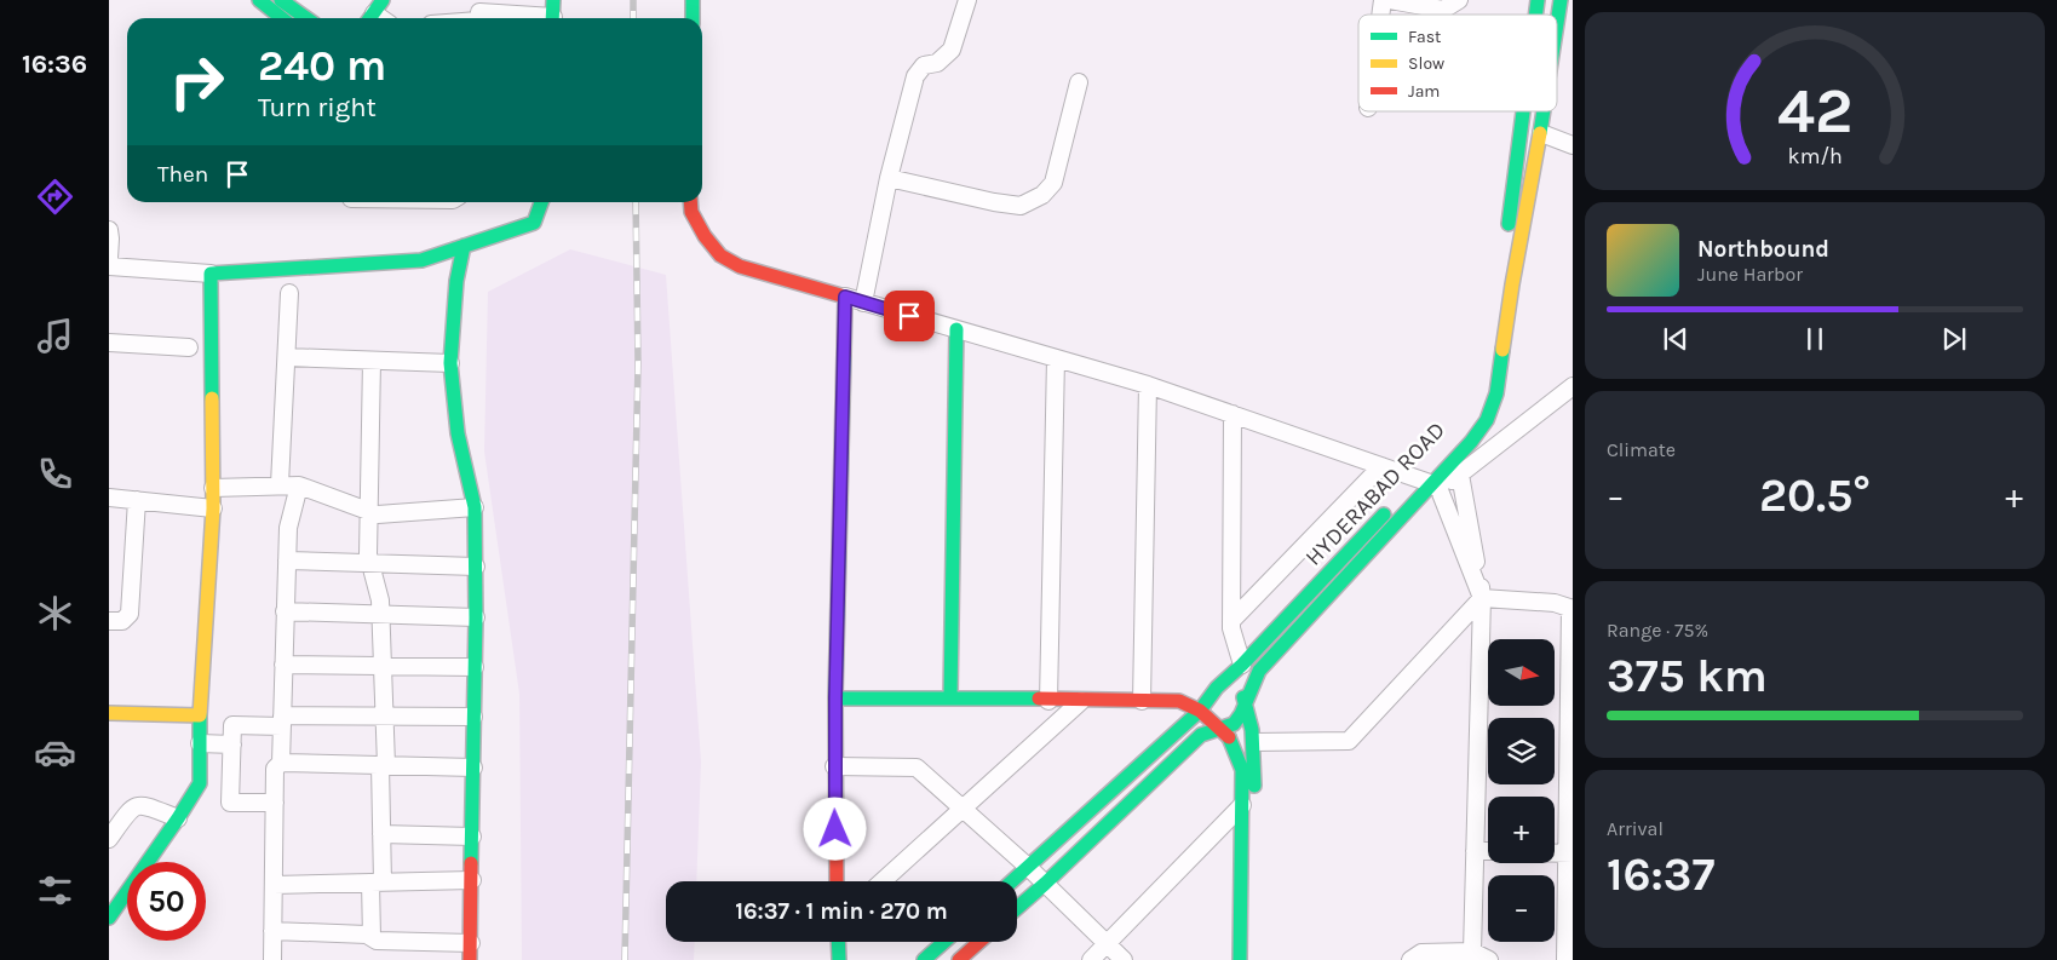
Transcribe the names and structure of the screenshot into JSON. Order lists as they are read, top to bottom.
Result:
{
  "streets": {
    "main road": ["HYDERABAD ROAD"]
  },
  "legend": ["Fast", "Slow", "Jam"],
  "north": "right",
  "page": {
    "tabs": "16:36",
    "turn": ["240 m", "Turn right"],
    "then": "Then",
    "song": ["Northbound", "June Harbor"],
    "tile": [
      "Climate",
      ["Range · 75%", "375 km"],
      ["Arrival", "16:37"]
    ],
    "heat": ["−", "20.5°", "+"],
    "map_buttons": ["+", "−"],
    "limit": "50",
    "trip": "16:37 · 1 min · 270 m",
    "gauge": ["42", "km/h"]
  }
}
